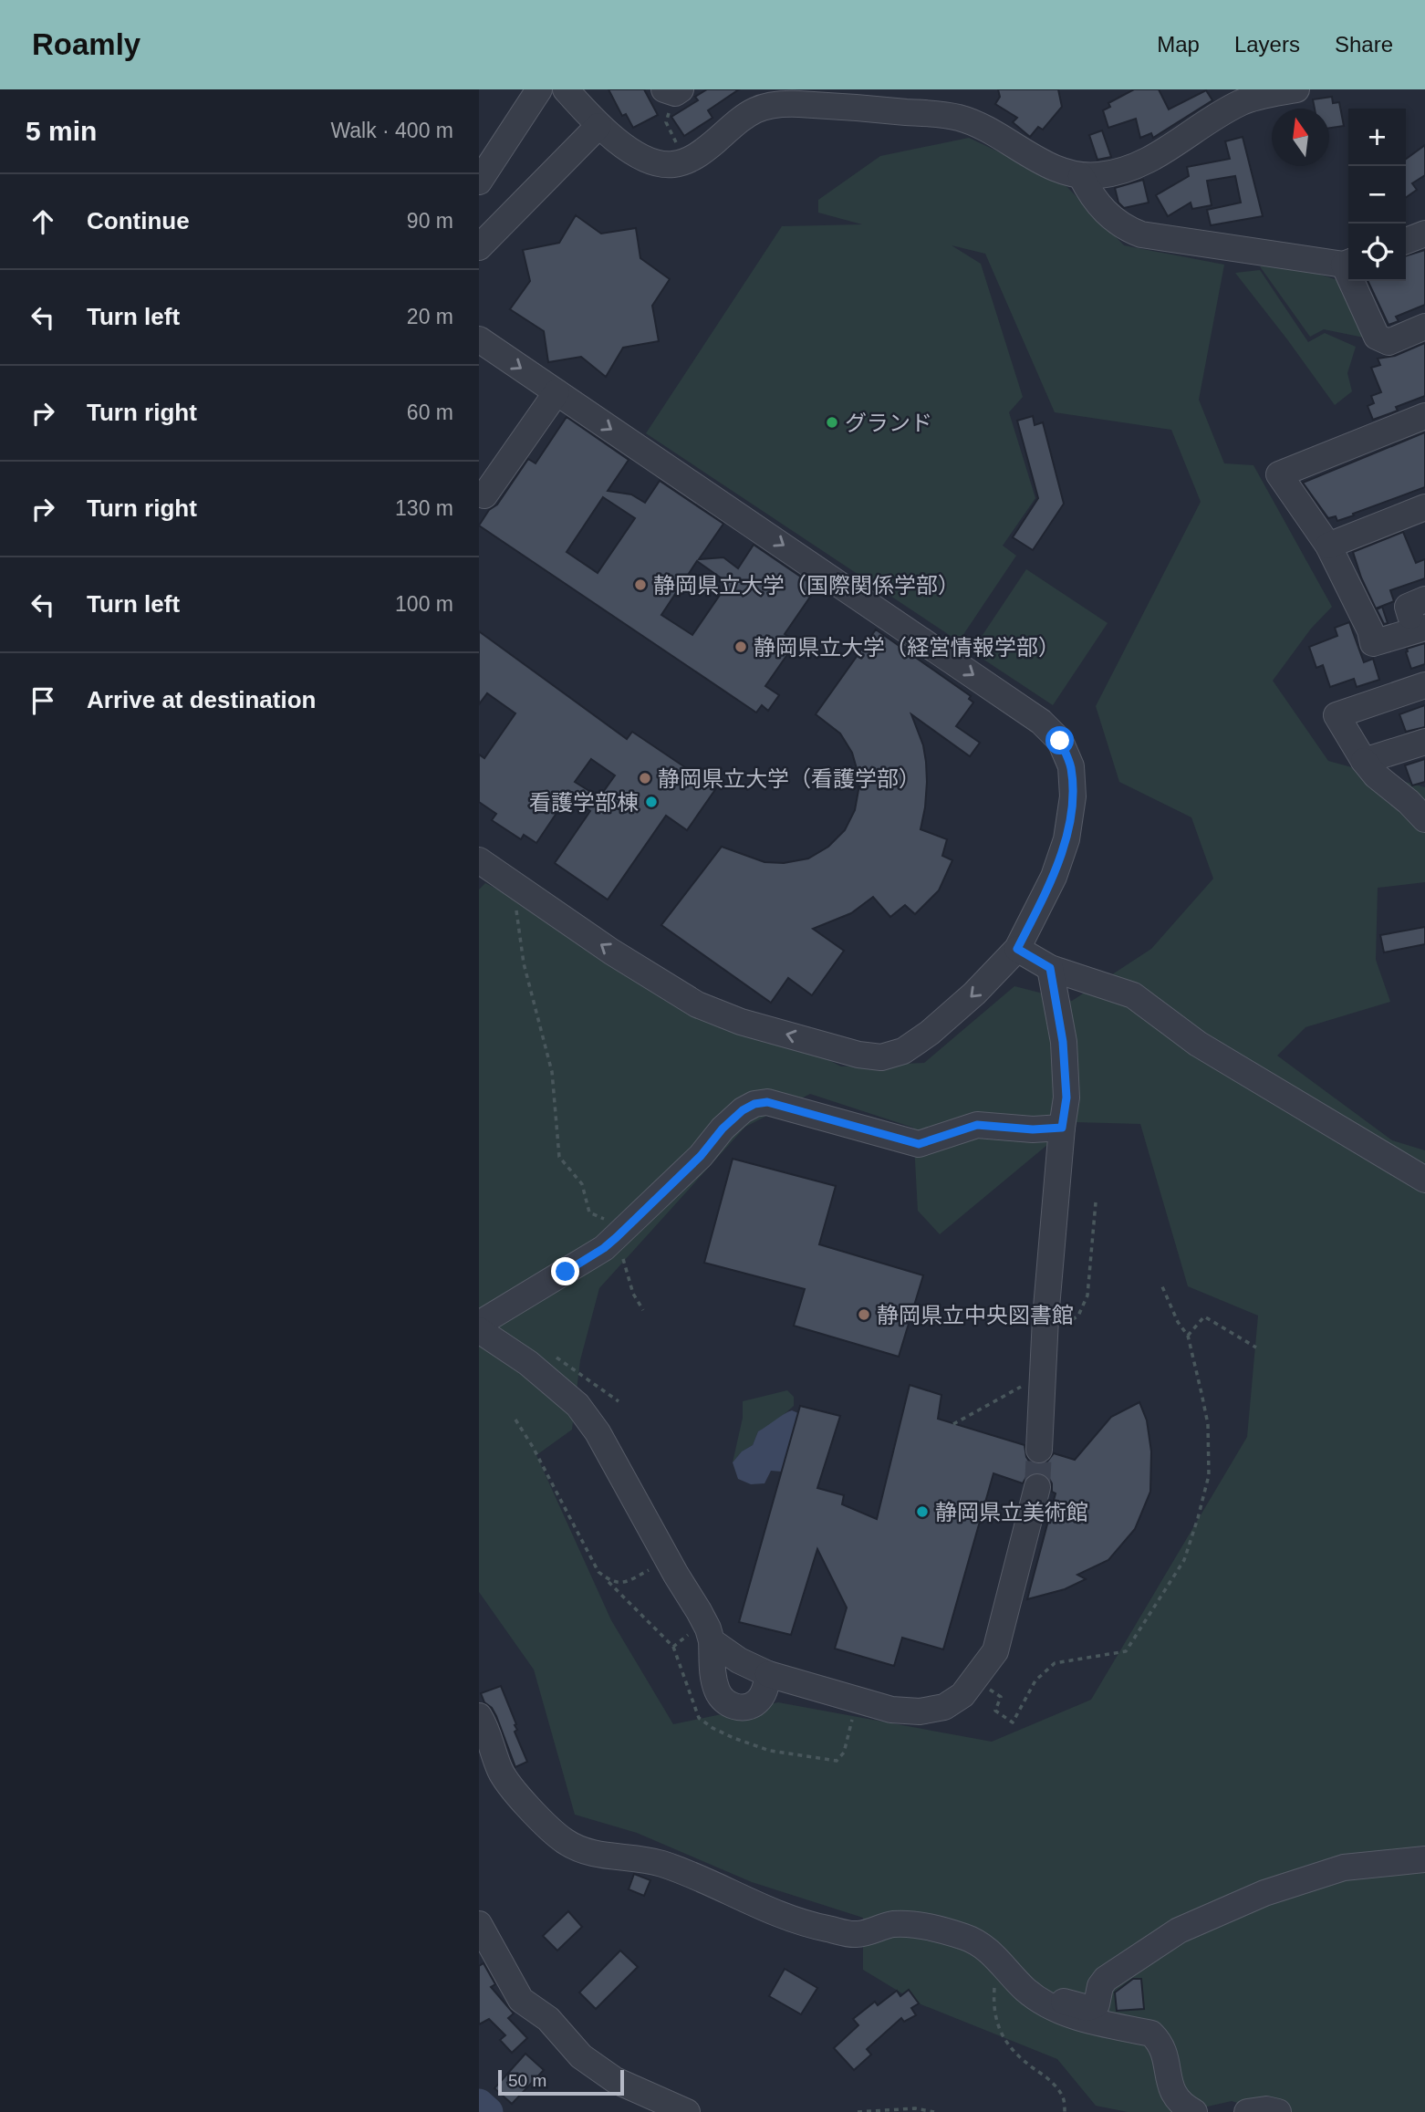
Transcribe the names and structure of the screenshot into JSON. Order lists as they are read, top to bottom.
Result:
{
  "places": [
    "グランド",
    "静岡県立大学（国際関係学部）",
    "静岡県立大学（経営情報学部）",
    "静岡県立大学（看護学部）",
    "看護学部棟",
    "静岡県立中央図書館",
    "静岡県立美術館"
  ],
  "scale_bar": "50 m",
  "north": "top",
  "page": {
    "header": "Roamly",
    "nav": ["Map", "Layers", "Share"],
    "heading": ["5 min", "Walk · 400 m"],
    "map_buttons": ["+", "−"],
    "list": [
      ["Continue", "90 m"],
      ["Turn left", "20 m"],
      ["Turn right", "60 m"],
      ["Turn right", "130 m"],
      ["Turn left", "100 m"],
      "Arrive at destination"
    ],
    "scale": "50 m"
  }
}
